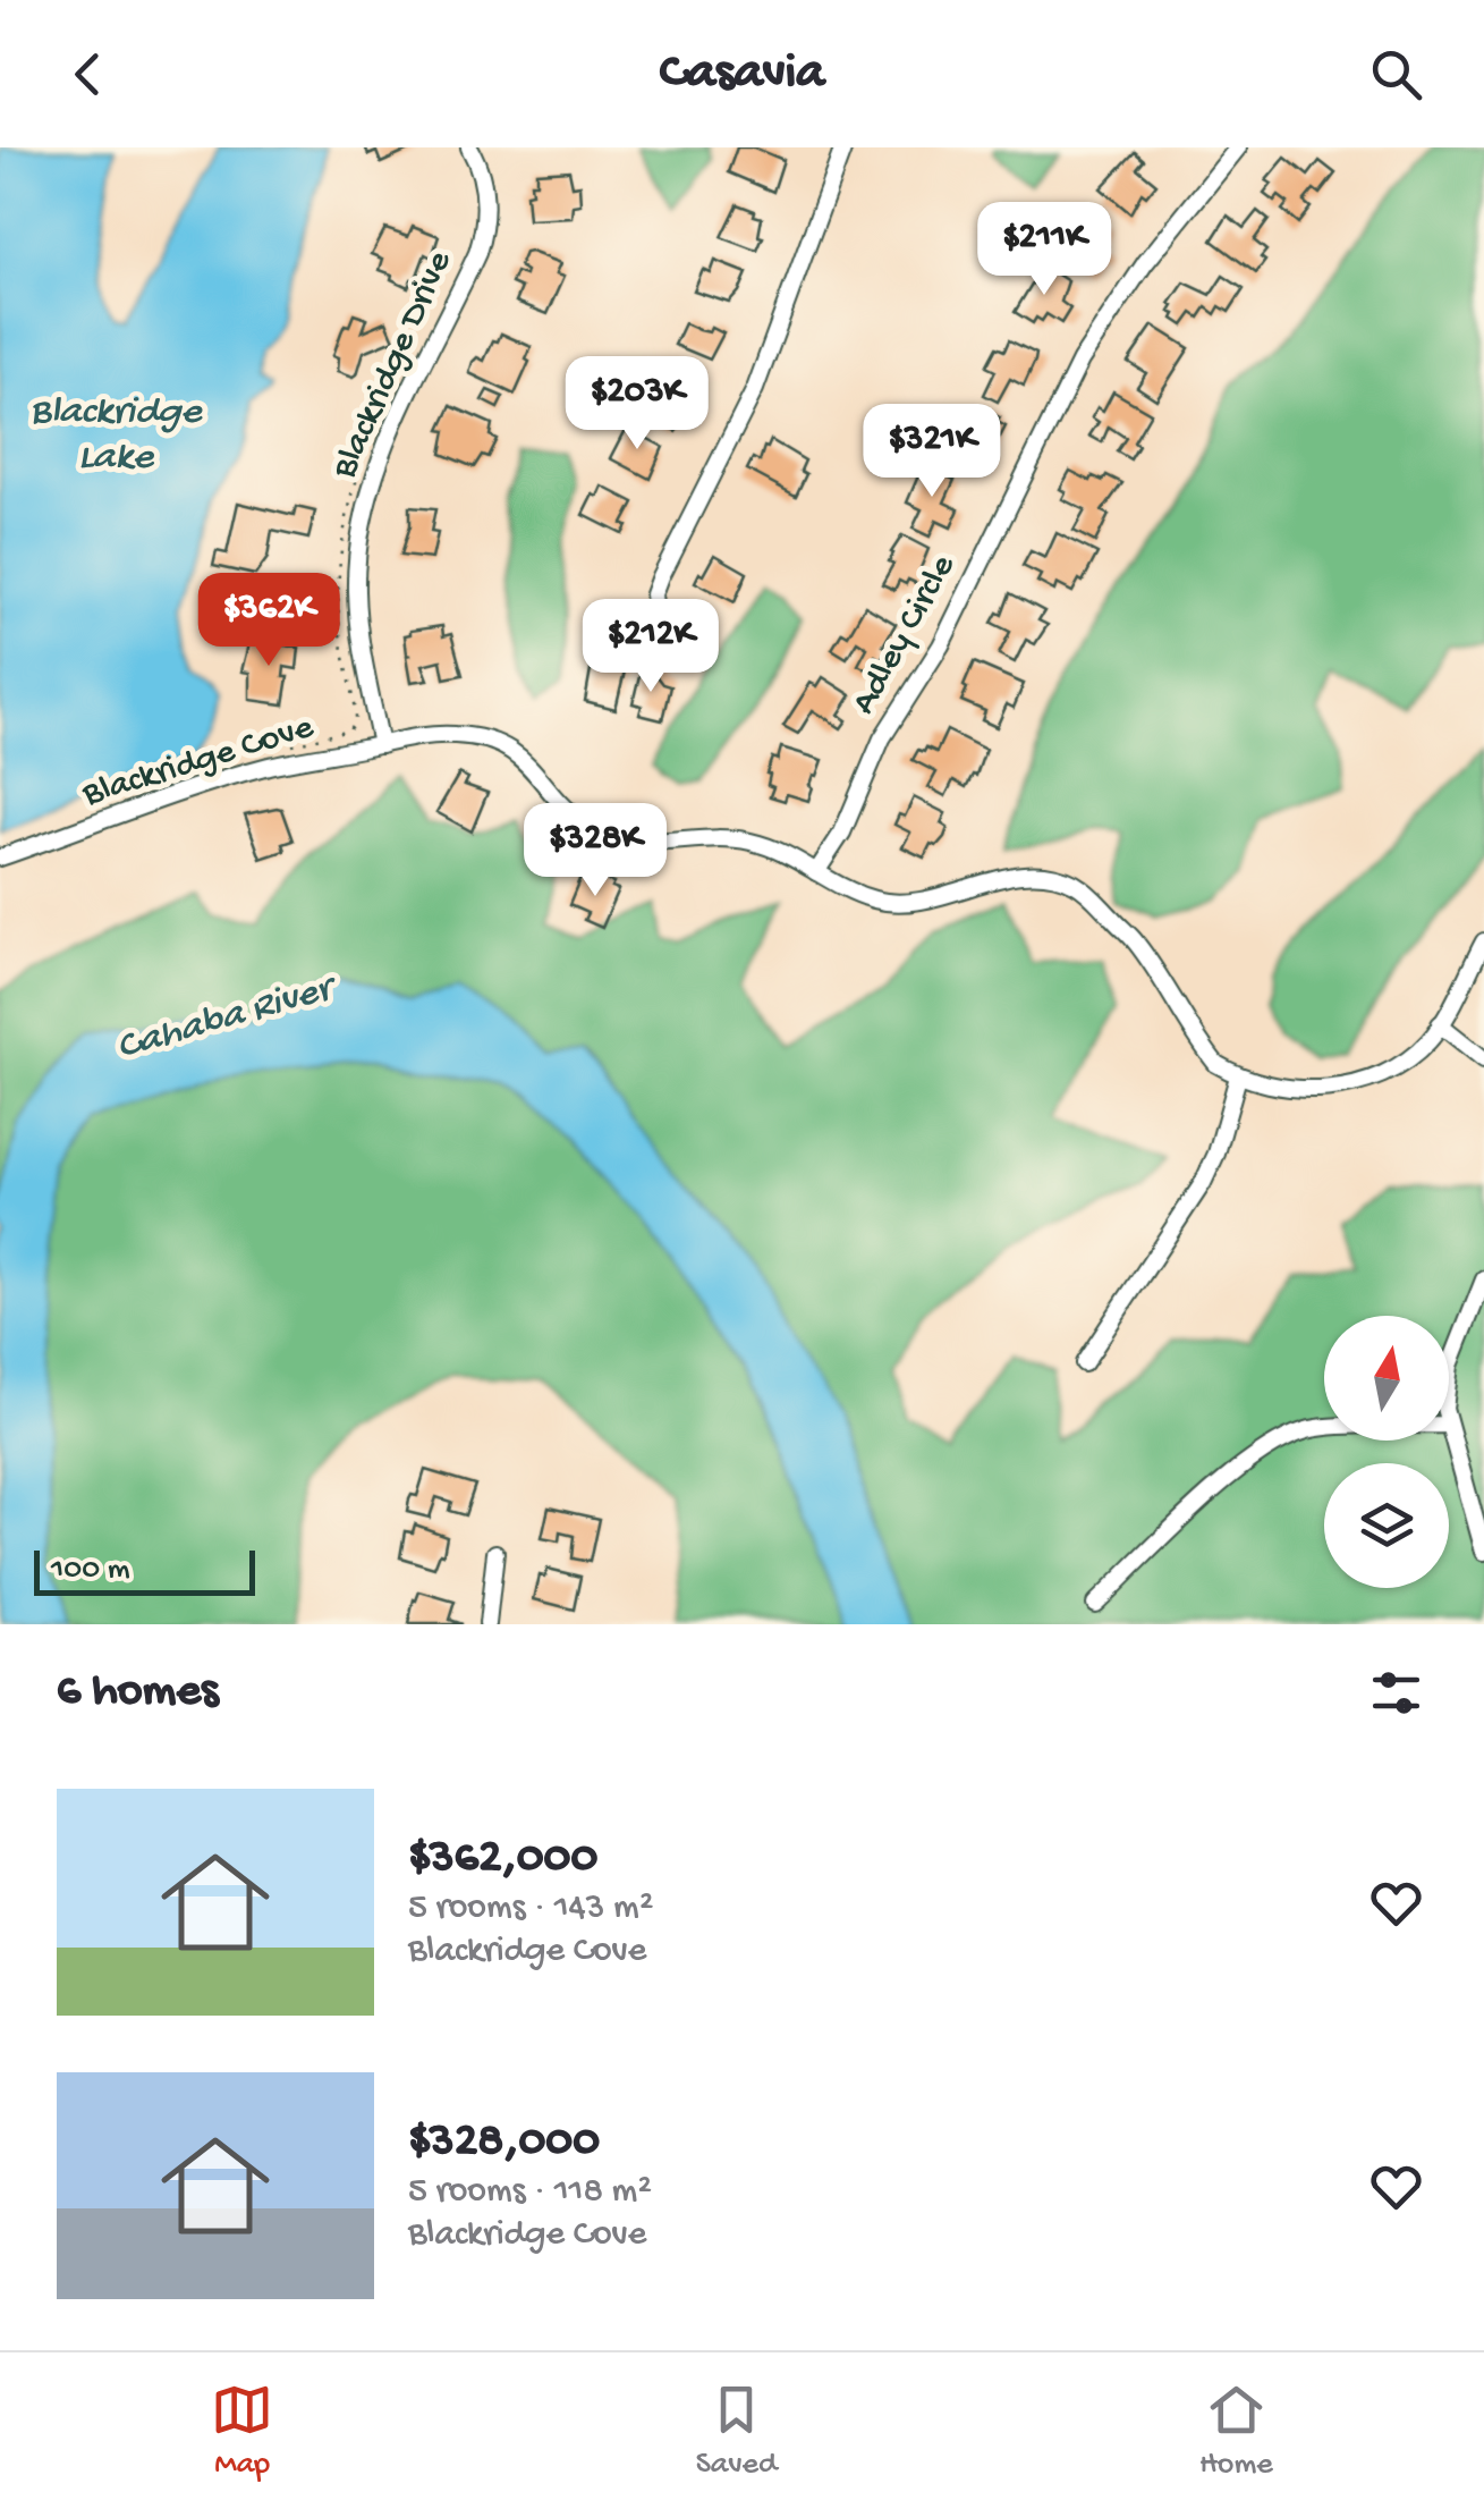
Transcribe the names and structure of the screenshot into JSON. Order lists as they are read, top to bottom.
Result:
{
  "streets": {
    "street": ["Blackridge Drive", "Adley Circle", "Blackridge Cove"]
  },
  "crossings": [
    ["Blackridge Drive", "Blackridge Cove"],
    ["Adley Circle", "Blackridge Cove"]
  ],
  "water": ["Blackridge Lake", "Cahaba River"],
  "scale_bar": "100 m",
  "north": "top",
  "page": {
    "header": "Casavia",
    "price": [
      "$211K",
      "$203K",
      "$321K",
      "$362K",
      "$212K",
      "$328K"
    ],
    "scale": "100 m",
    "heading": "6 homes",
    "list": [
      {
        "name": "$362,000",
        "note": "5 rooms · 143 m² · Blackridge Cove"
      },
      {
        "name": "$328,000",
        "note": "5 rooms · 118 m² · Blackridge Cove"
      }
    ],
    "tabs": ["Map", "Saved", "Home"]
  }
}
